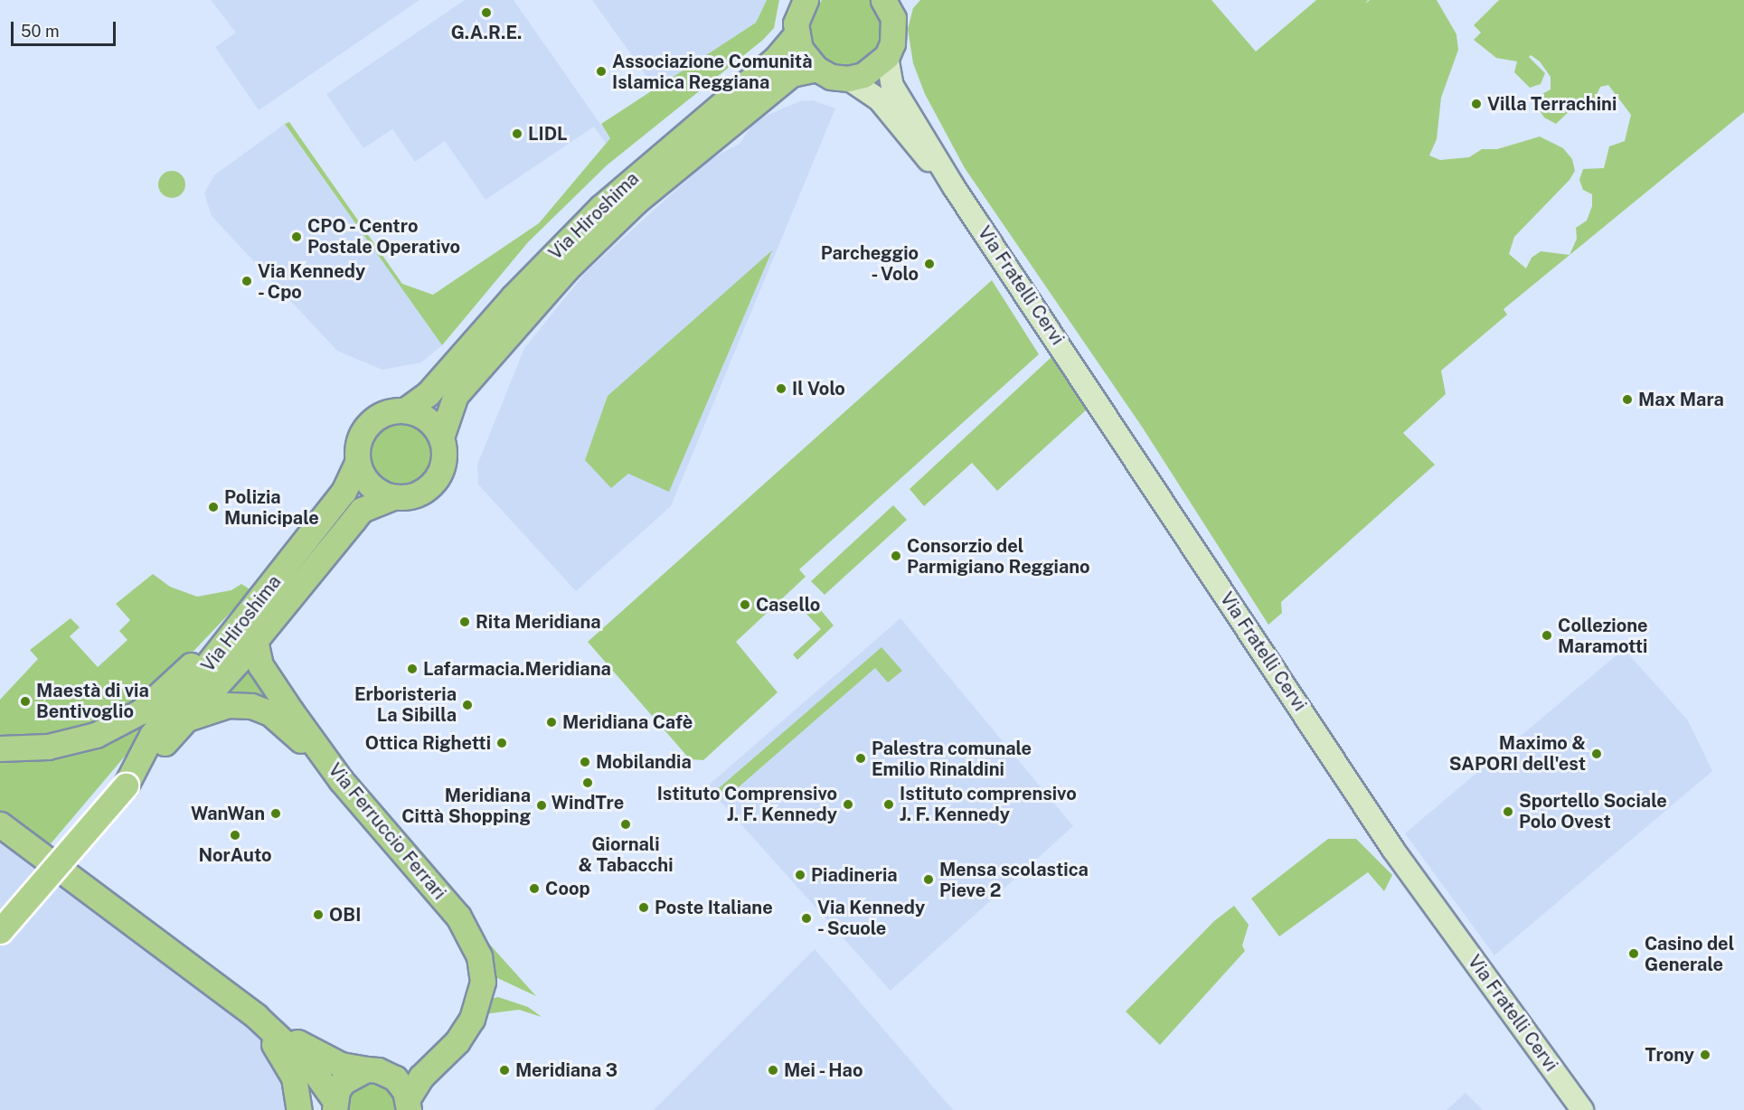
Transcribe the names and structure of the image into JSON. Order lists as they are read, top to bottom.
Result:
{
  "streets": {
    "main road": ["Via Hiroshima", "Via Fratelli Cervi", "Via Ferruccio Ferrari"]
  },
  "crossings": [
    ["Via Hiroshima", "Via Fratelli Cervi"],
    ["Via Hiroshima", "Via Ferruccio Ferrari"]
  ],
  "places": [
    "G.A.R.E.",
    "Associazione Comunità Islamica Reggiana",
    "Villa Terrachini",
    "LIDL",
    "CPO - Centro Postale Operativo",
    "Parcheggio - Volo",
    "Via Kennedy - Cpo",
    "Il Volo",
    "Max Mara",
    "Polizia Municipale",
    "Consorzio del Parmigiano Reggiano",
    "Casello",
    "Rita Meridiana",
    "Collezione Maramotti",
    "Lafarmacia.Meridiana",
    "Maestà di via Bentivoglio",
    "Erboristeria La Sibilla",
    "Meridiana Cafè",
    "Ottica Righetti",
    "Maximo & SAPORI dell'est",
    "Palestra comunale Emilio Rinaldini",
    "Mobilandia",
    "WindTre",
    "Istituto Comprensivo J. F. Kennedy",
    "Istituto comprensivo J. F. Kennedy",
    "Meridiana Città Shopping",
    "Sportello Sociale Polo Ovest",
    "WanWan",
    "Giornali & Tabacchi",
    "NorAuto",
    "Piadineria",
    "Mensa scolastica Pieve 2",
    "Coop",
    "Poste Italiane",
    "OBI",
    "Via Kennedy - Scuole",
    "Casino del Generale",
    "Trony",
    "Meridiana 3",
    "Mei - Hao"
  ],
  "scale_bar": "50 m"
}
